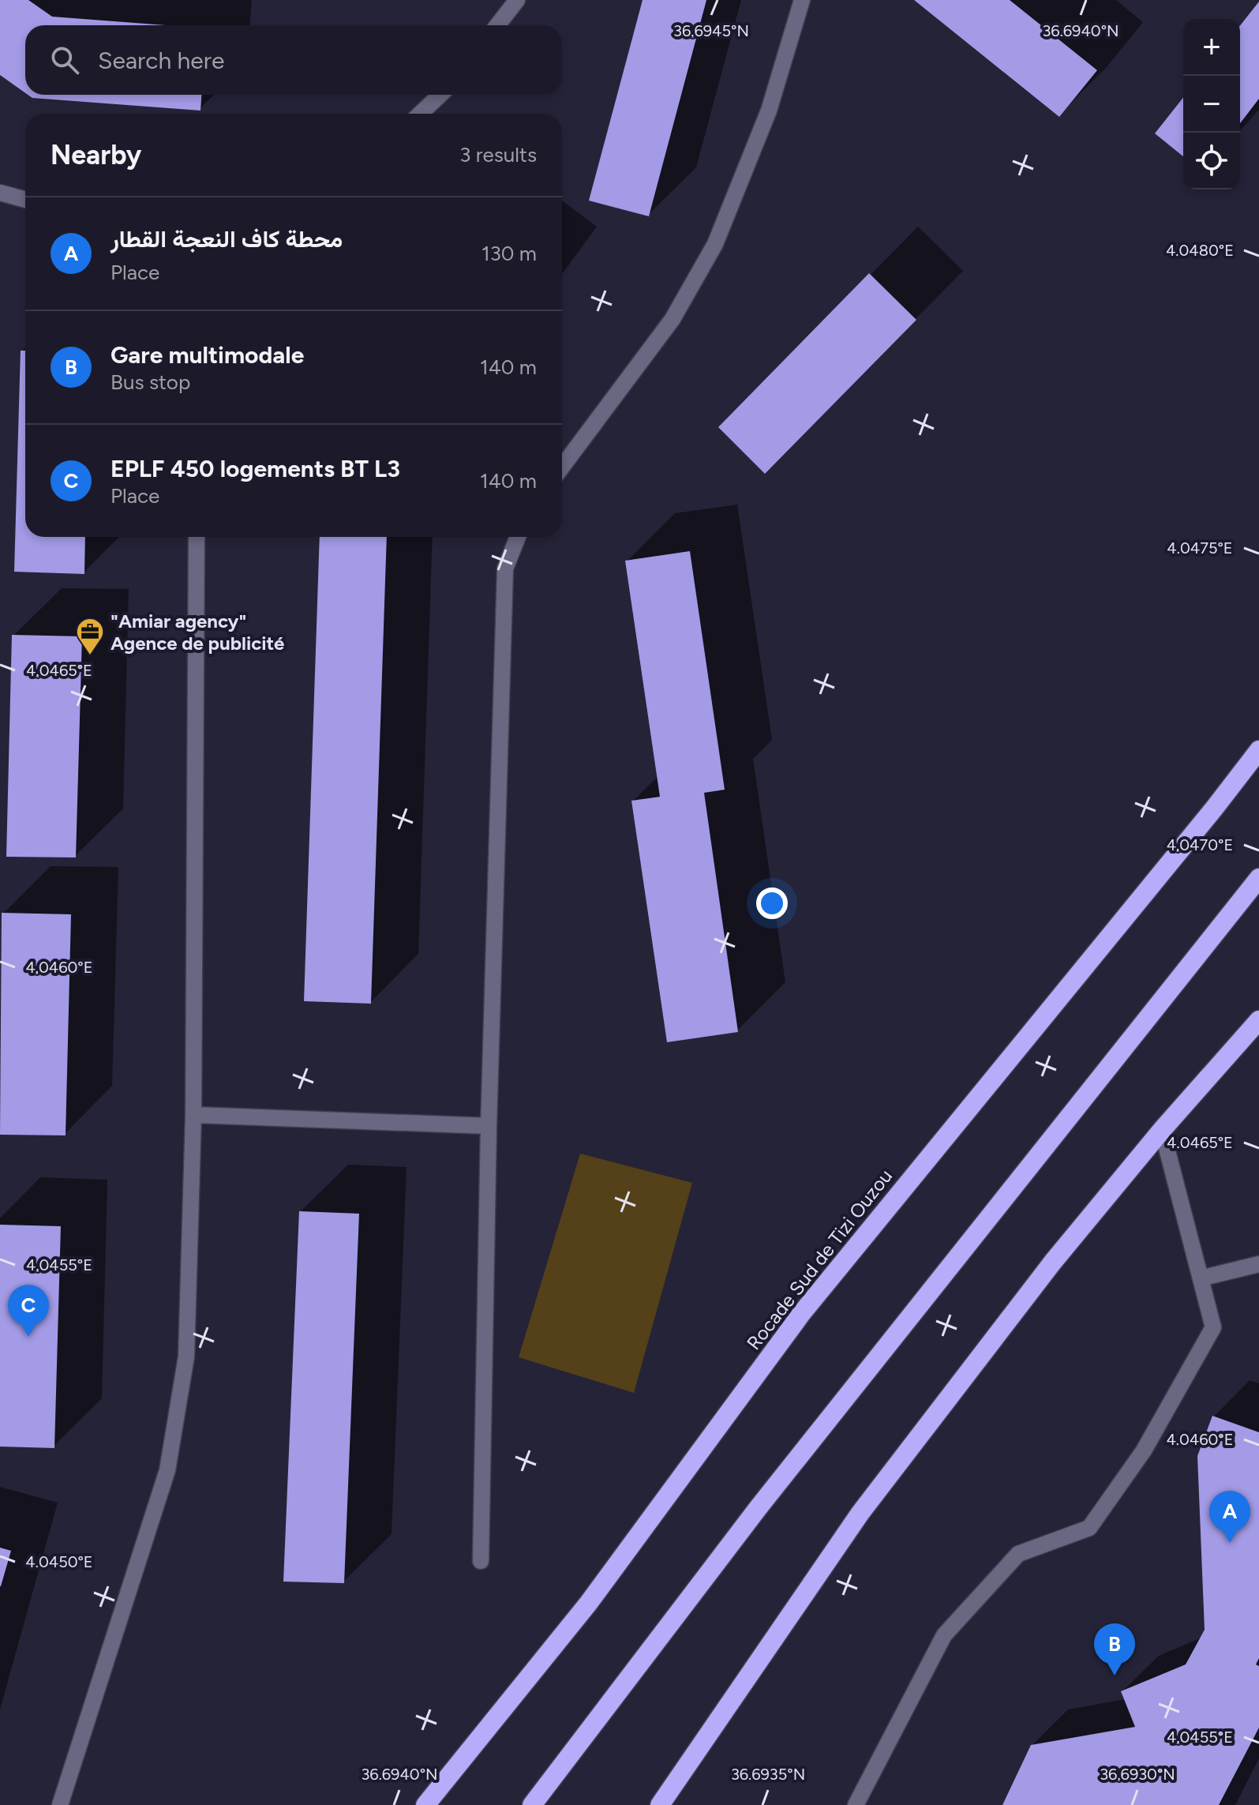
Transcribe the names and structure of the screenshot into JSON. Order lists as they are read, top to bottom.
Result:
{
  "streets": {
    "highway": ["Rocade Sud de Tizi Ouzou"]
  },
  "places": {
    "office": ["\"Amiar agency\" Agence de publicité"]
  },
  "page": {
    "map_buttons": ["+", "−"],
    "search": "Search here",
    "heading": ["Nearby", "3 results"],
    "list": [
      {
        "mark": "A",
        "name": "محطة كاف النعجة القطار",
        "note": "Place",
        "value": "130 m"
      },
      {
        "mark": "B",
        "name": "Gare multimodale",
        "note": "Bus stop",
        "value": "140 m"
      },
      {
        "mark": "C",
        "name": "EPLF 450 logements BT L3",
        "note": "Place",
        "value": "140 m"
      }
    ],
    "pins": ["C", "A", "B"]
  },
  "coordinates": [
    "36.6945°N",
    "36.6940°N",
    "4.0480°E",
    "4.0475°E",
    "4.0465°E",
    "4.0470°E",
    "4.0460°E",
    "4.0455°E",
    "4.0450°E",
    "36.6935°N",
    "36.6930°N"
  ]
}
